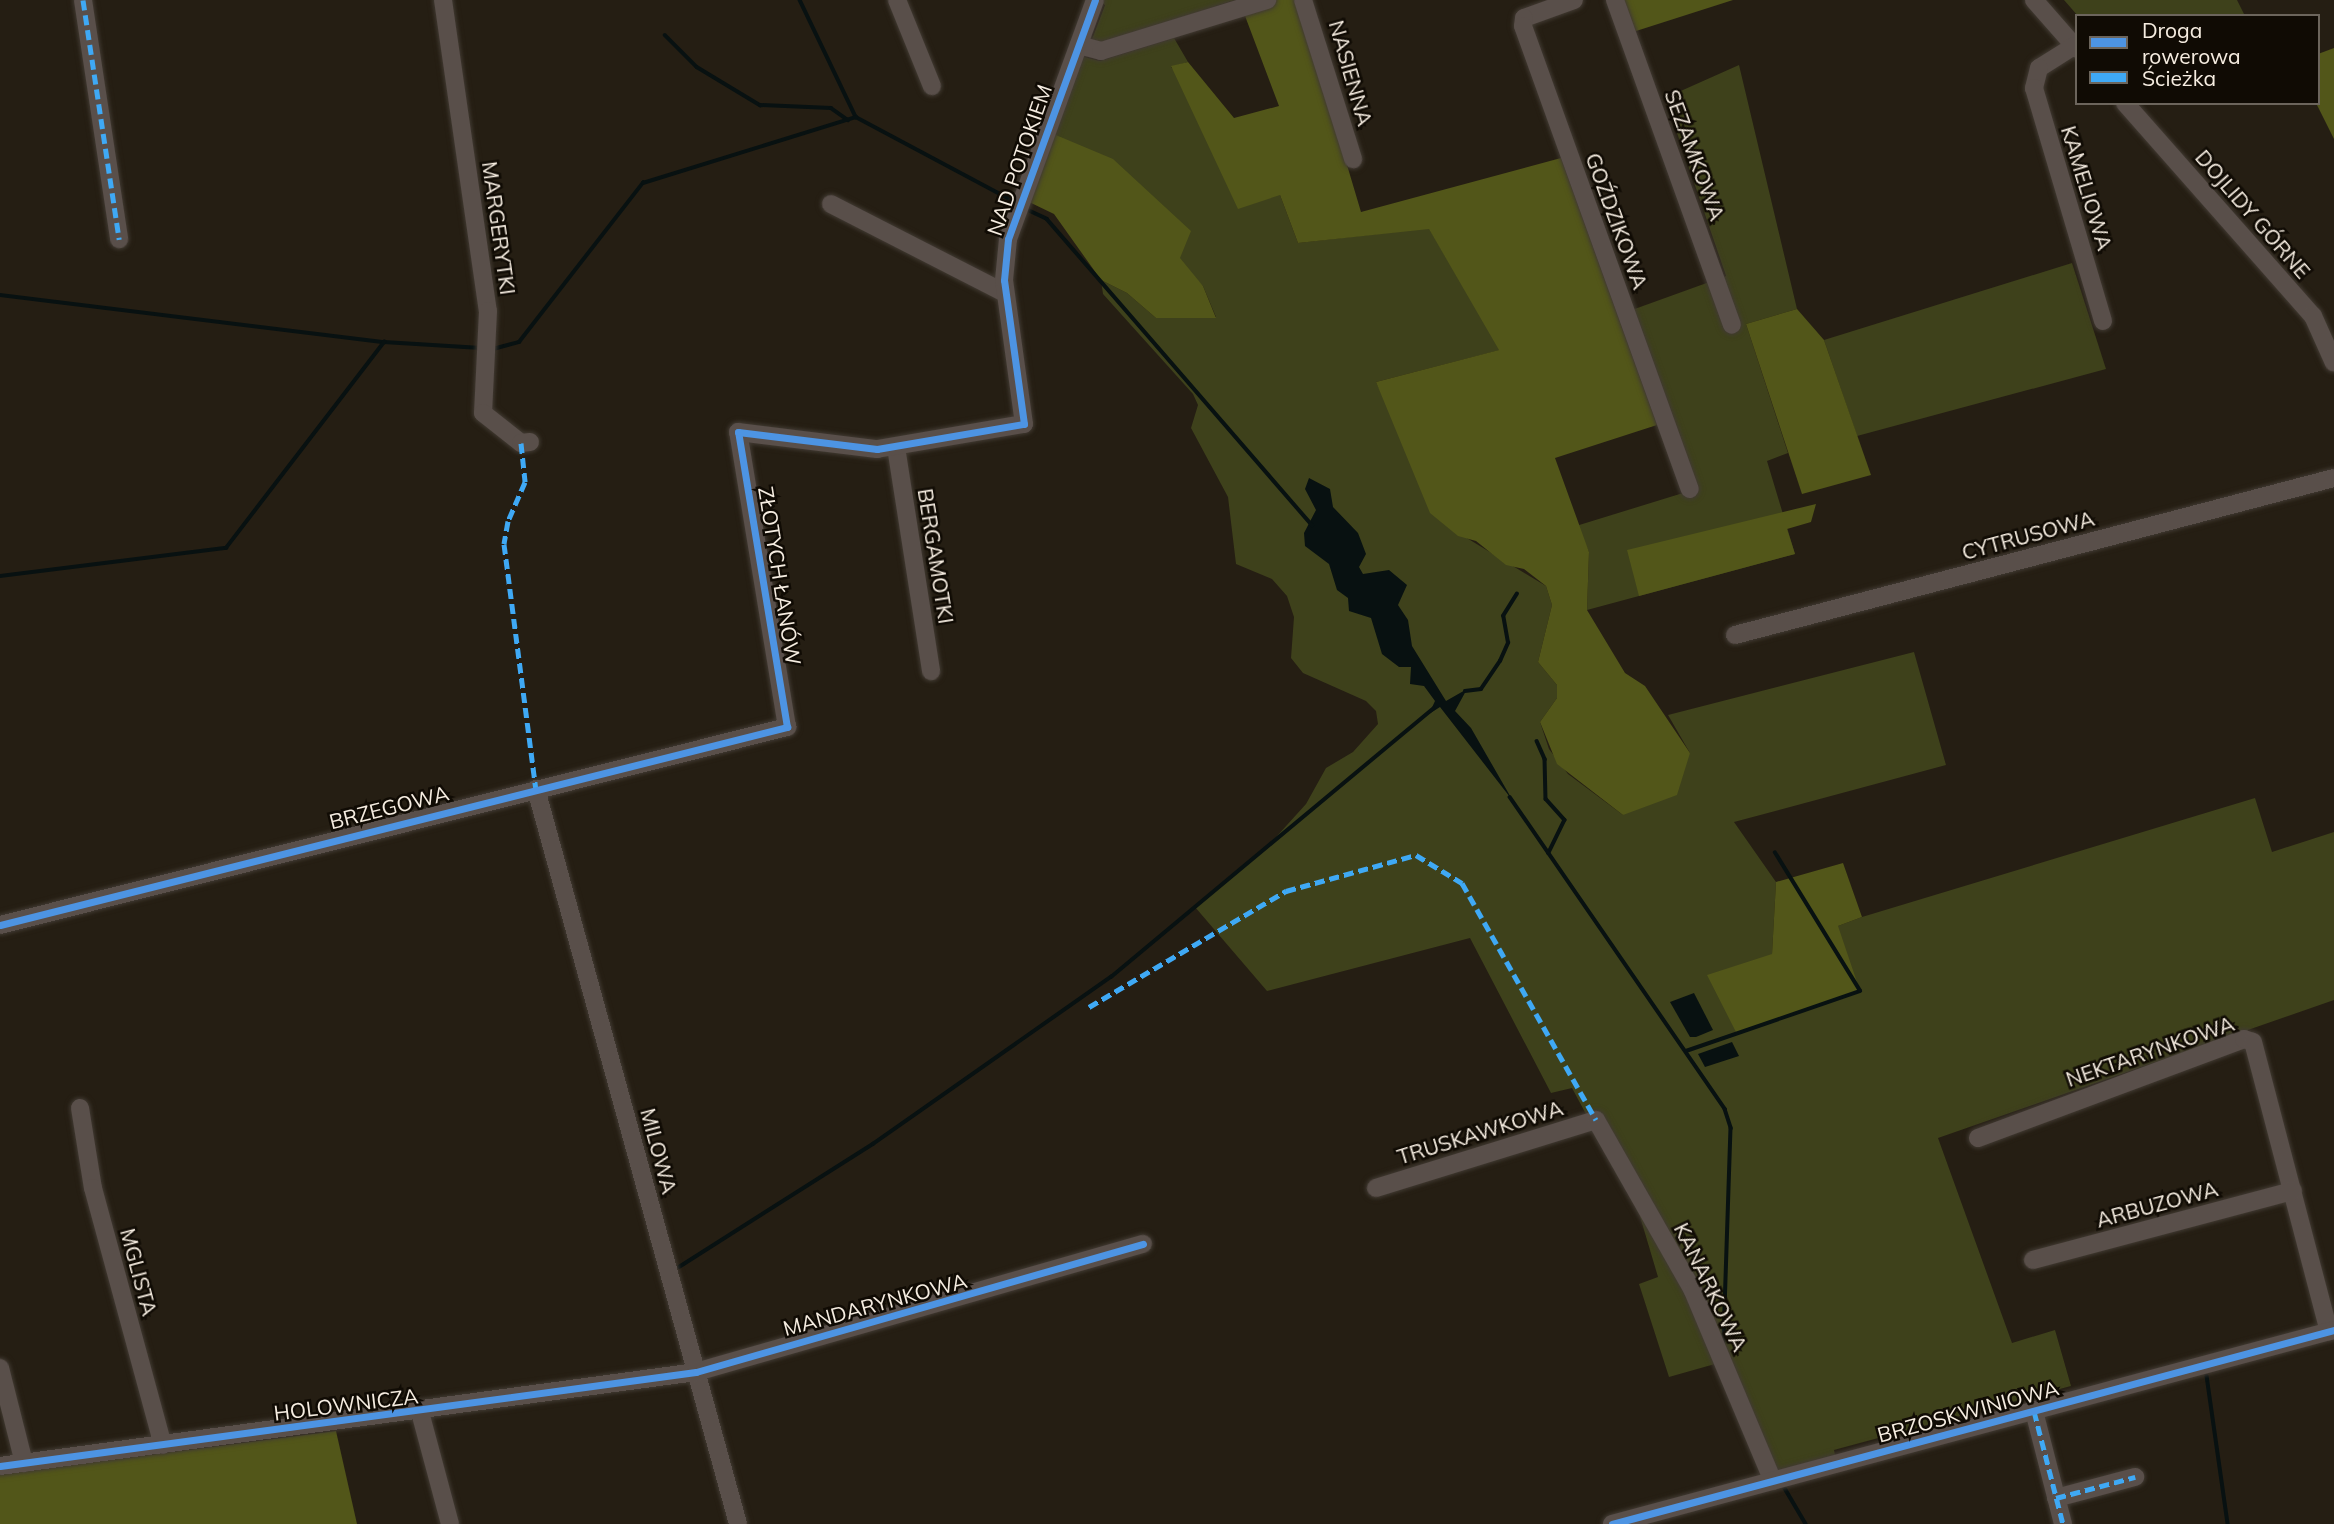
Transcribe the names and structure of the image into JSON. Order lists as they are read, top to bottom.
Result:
{
  "streets": {
    "street": [
      "NASIENNA",
      "SEZAMKOWA",
      "NAD POTOKIEM",
      "KAMELIOWA",
      "DOJLIDY GÓRNE",
      "GOŹDZIKOWA",
      "MARGERYTKI",
      "CYTRUSOWA",
      "BERGAMOTKI",
      "ZŁOTYCH ŁANÓW",
      "BRZEGOWA",
      "NEKTARYNKOWA",
      "TRUSKAWKOWA",
      "MILOWA",
      "ARBUZOWA",
      "MGLISTA",
      "KANARKOWA",
      "MANDARYNKOWA",
      "HOLOWNICZA",
      "BRZOSKWINIOWA"
    ]
  },
  "crossings": [
    ["NAD POTOKIEM", "BERGAMOTKI"],
    ["NAD POTOKIEM", "ZŁOTYCH ŁANÓW"],
    ["ZŁOTYCH ŁANÓW", "BRZEGOWA"],
    ["BRZEGOWA", "MILOWA"],
    ["NEKTARYNKOWA", "ARBUZOWA"],
    ["NEKTARYNKOWA", "BRZOSKWINIOWA"],
    ["TRUSKAWKOWA", "KANARKOWA"],
    ["MILOWA", "MANDARYNKOWA"],
    ["MILOWA", "HOLOWNICZA"],
    ["MGLISTA", "HOLOWNICZA"],
    ["KANARKOWA", "BRZOSKWINIOWA"],
    ["MANDARYNKOWA", "HOLOWNICZA"]
  ],
  "legend": ["Droga rowerowa", "Ścieżka"]
}
